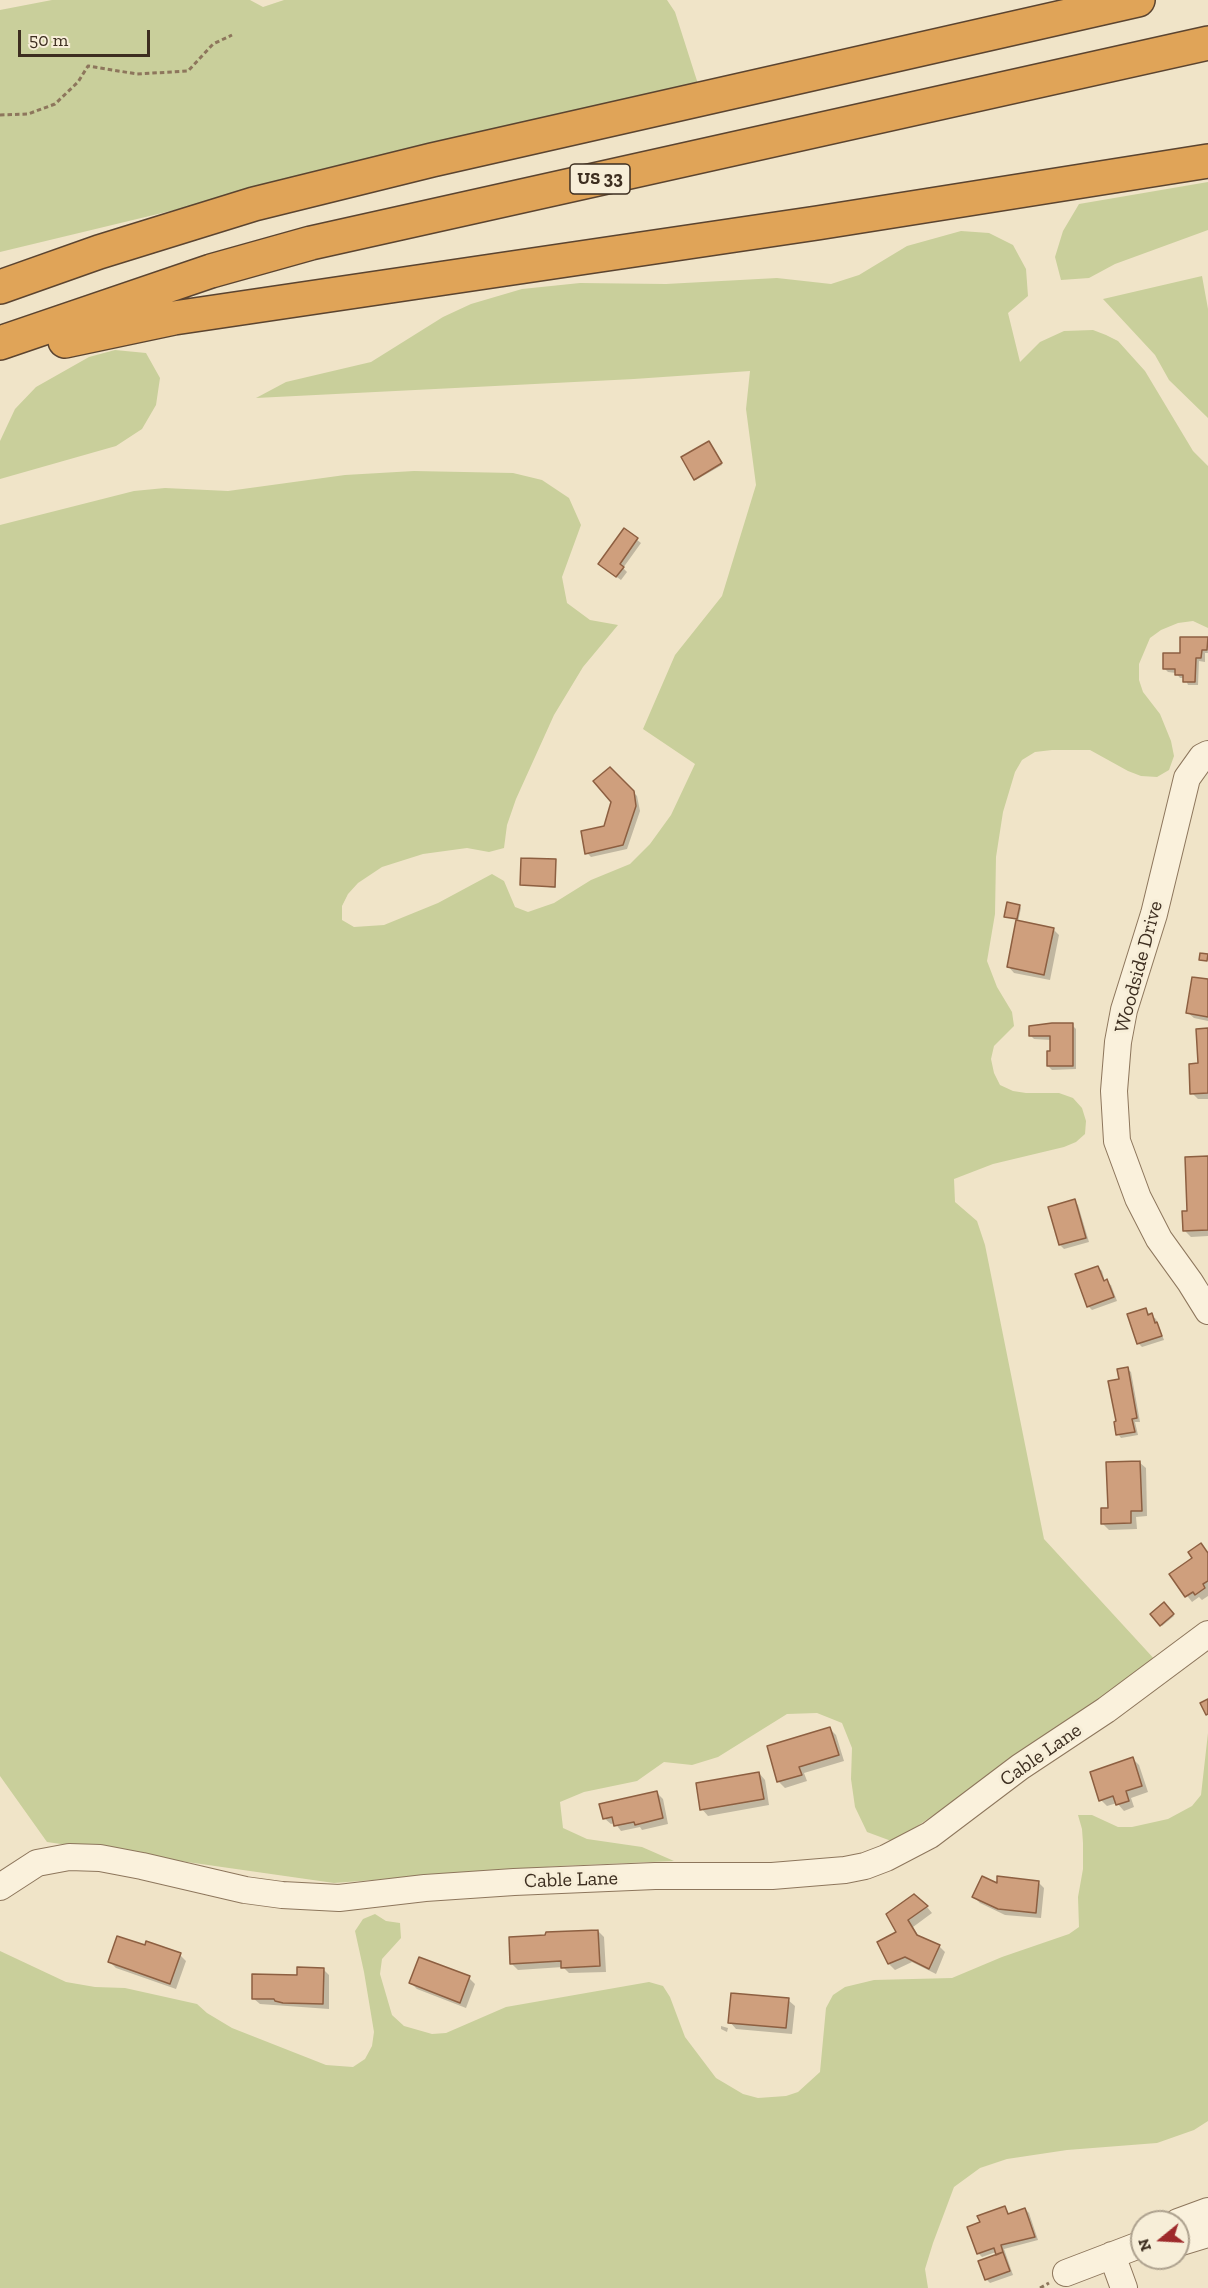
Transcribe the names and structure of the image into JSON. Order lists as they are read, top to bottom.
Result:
{
  "streets": {
    "highway": ["US 33"],
    "street": ["Woodside Drive", "Cable Lane"]
  },
  "scale_bar": "50 m",
  "north": "left"
}
